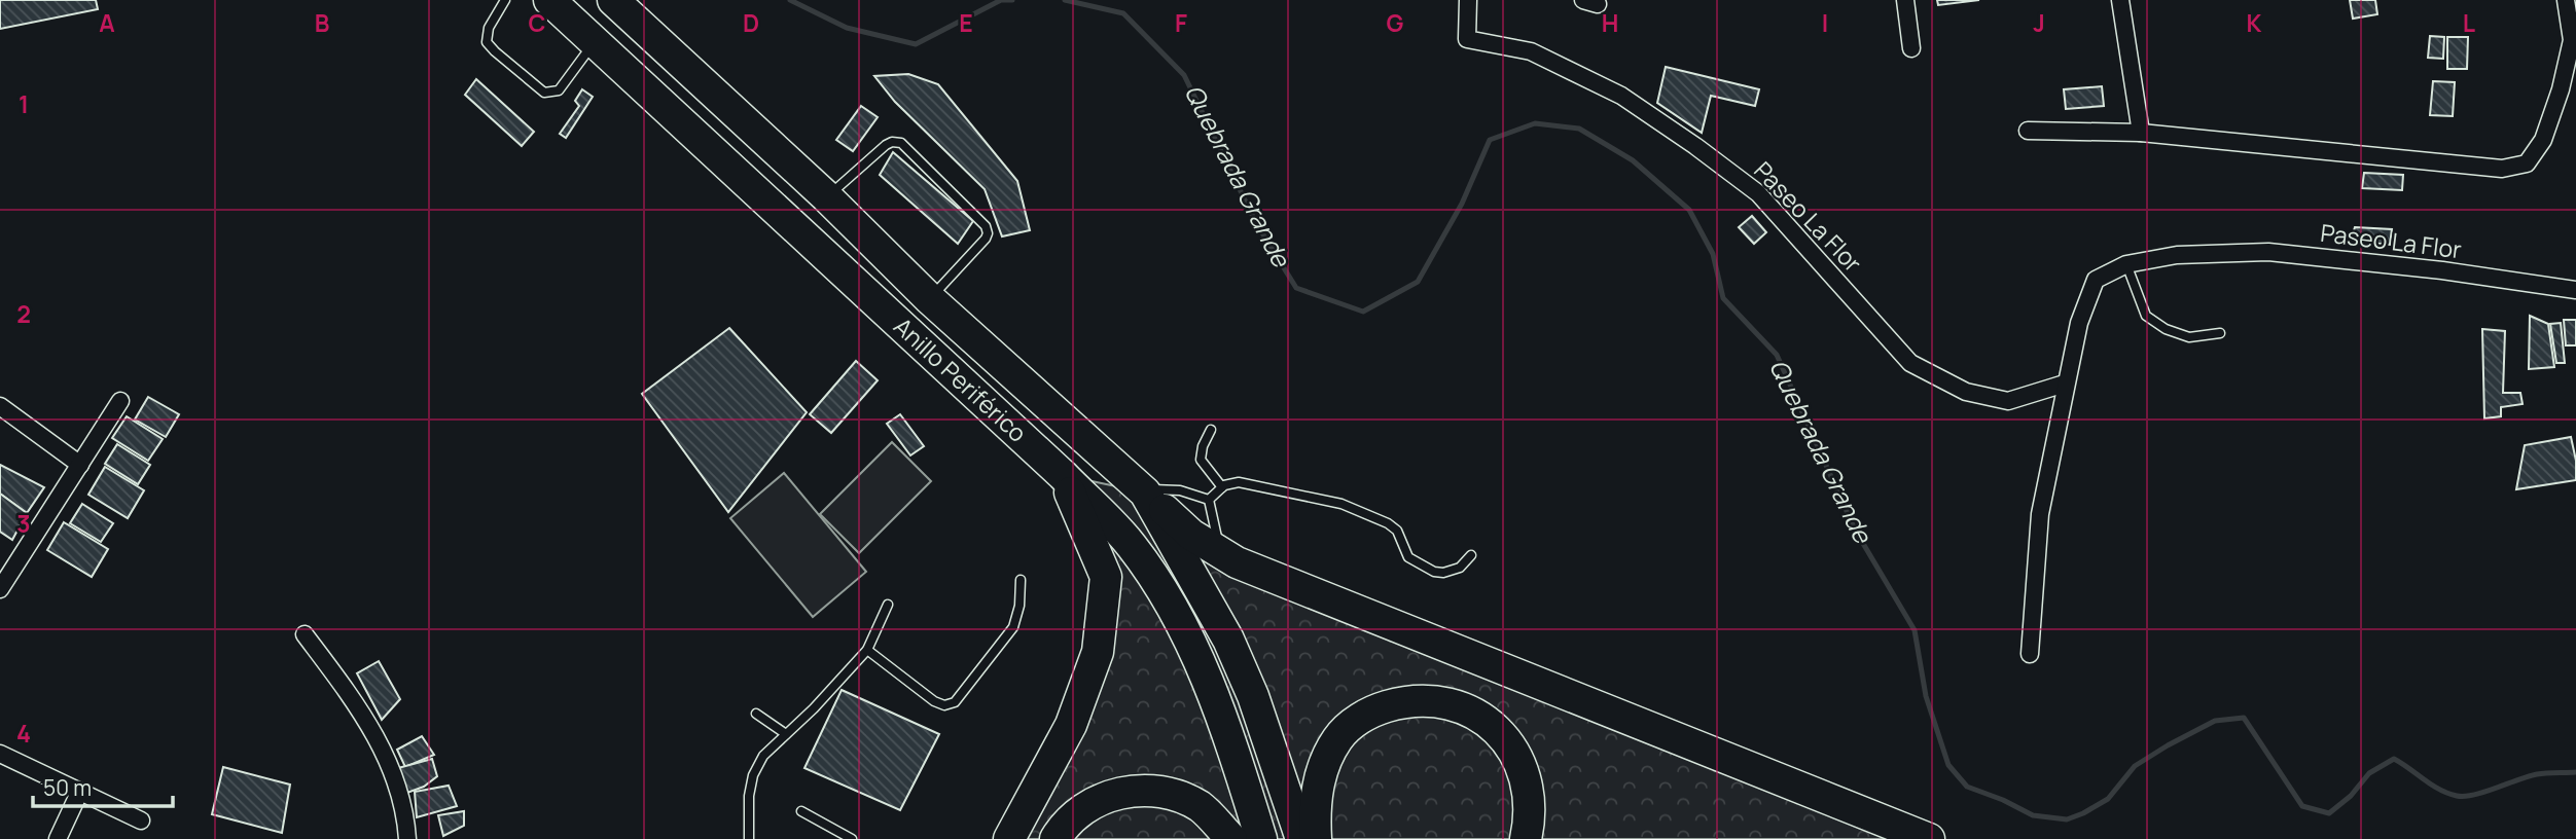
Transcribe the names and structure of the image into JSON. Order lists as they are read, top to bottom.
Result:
{
  "streets": {
    "highway": ["Anillo Periférico"],
    "street": ["Paseo La Flor"]
  },
  "water": ["Quebrada Grande"],
  "scale_bar": "50 m",
  "grid": {
    "columns": [
      "A",
      "B",
      "C",
      "D",
      "E",
      "F",
      "G",
      "H",
      "I",
      "J",
      "K",
      "L"
    ],
    "rows": [
      "1",
      "2",
      "3",
      "4"
    ]
  }
}
